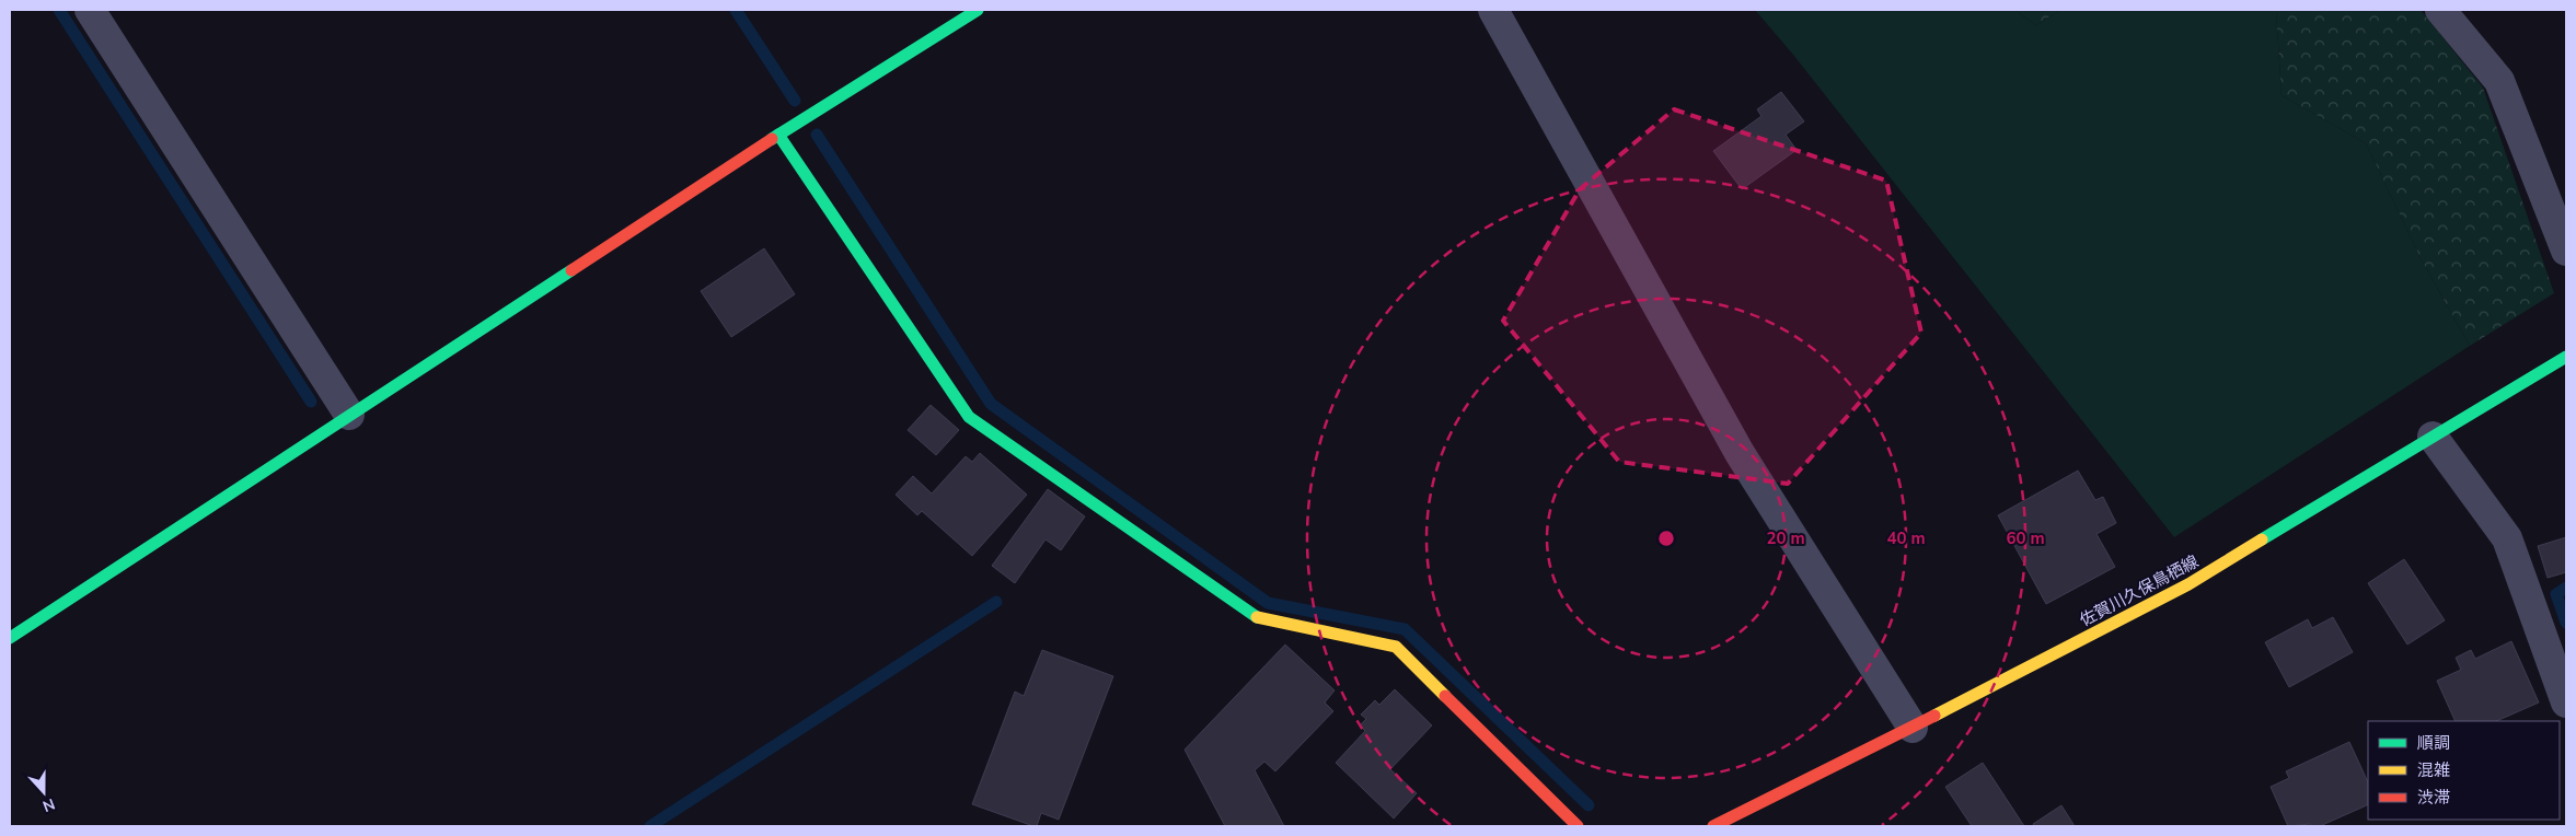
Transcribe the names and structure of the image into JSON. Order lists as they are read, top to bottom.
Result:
{
  "streets": {
    "street": ["佐賀川久保鳥栖線"]
  },
  "legend": ["順調", "混雑", "渋滞"],
  "north": "bottom",
  "rings": ["20 m", "40 m", "60 m"]
}
